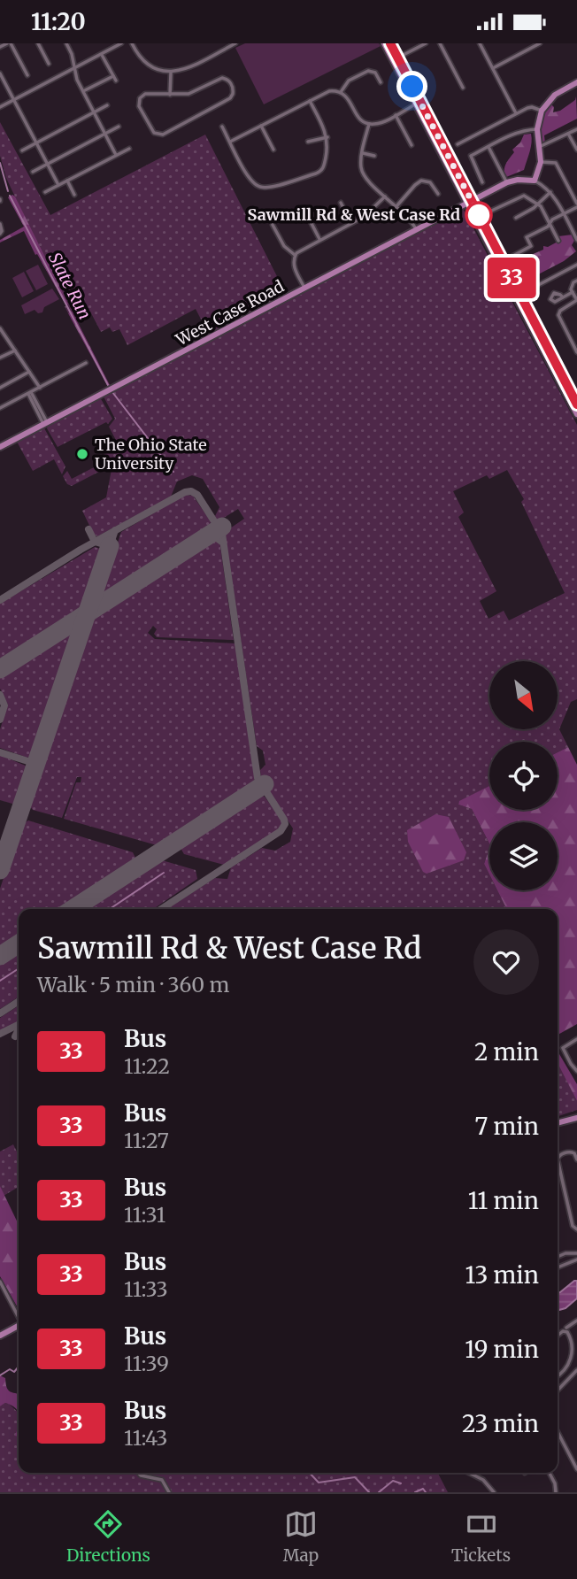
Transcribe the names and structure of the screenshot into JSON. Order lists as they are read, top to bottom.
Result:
{
  "streets": {
    "main road": ["West Case Road"]
  },
  "water": ["Slate Run"],
  "places": ["Sawmill Rd & West Case Rd", "The Ohio State University"],
  "lines": ["bus line 33"],
  "north": "bottom right",
  "page": {
    "status": "11:20",
    "on_map": "33",
    "heading": ["Sawmill Rd & West Case Rd", "Walk · 5 min · 360 m"],
    "list": [
      {
        "mark": "33",
        "name": "Bus",
        "note": "11:22",
        "value": "2 min"
      },
      {
        "mark": "33",
        "name": "Bus",
        "note": "11:27",
        "value": "7 min"
      },
      {
        "mark": "33",
        "name": "Bus",
        "note": "11:31",
        "value": "11 min"
      },
      {
        "mark": "33",
        "name": "Bus",
        "note": "11:33",
        "value": "13 min"
      },
      {
        "mark": "33",
        "name": "Bus",
        "note": "11:39",
        "value": "19 min"
      },
      {
        "mark": "33",
        "name": "Bus",
        "note": "11:43",
        "value": "23 min"
      }
    ],
    "tabs": ["Directions", "Map", "Tickets"]
  }
}
